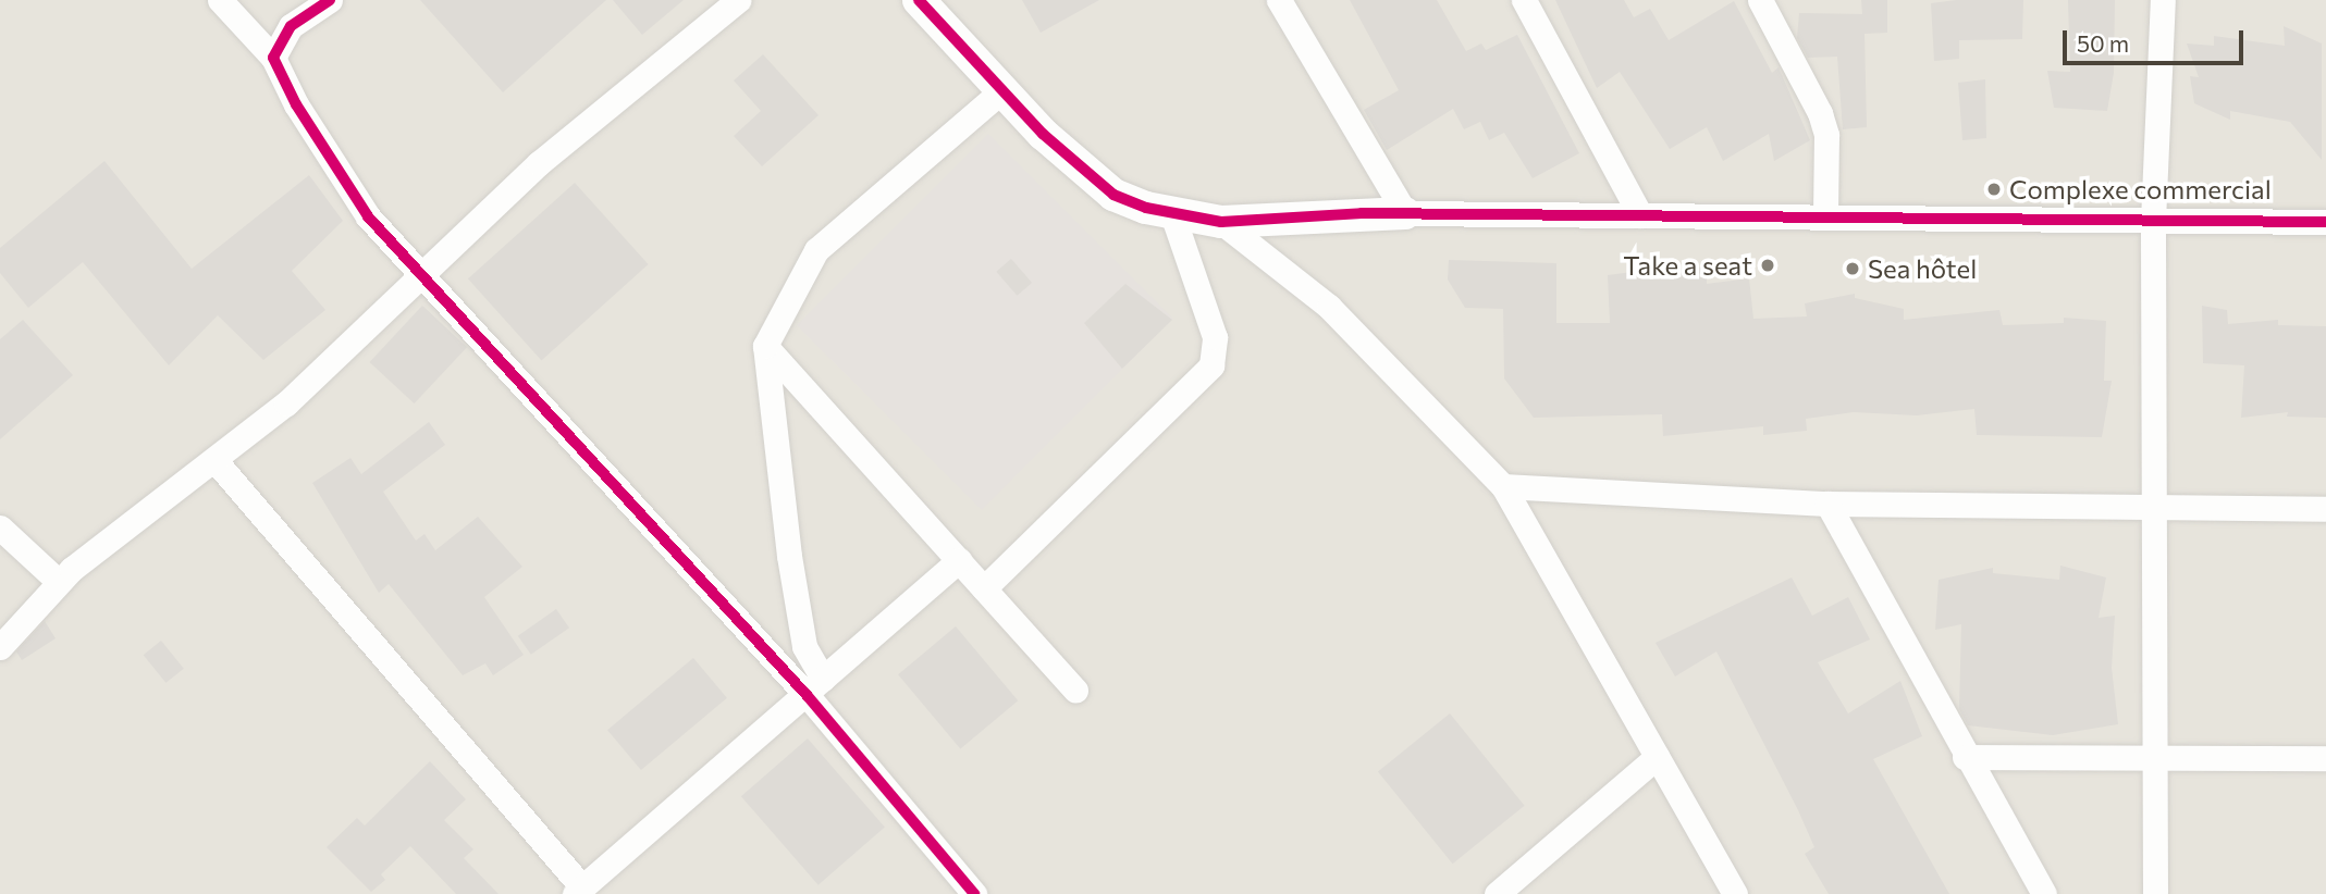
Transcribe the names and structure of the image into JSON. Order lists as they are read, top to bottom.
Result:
{
  "places": ["Complexe commercial", "Take a seat", "Sea hôtel"],
  "scale_bar": "50 m"
}
